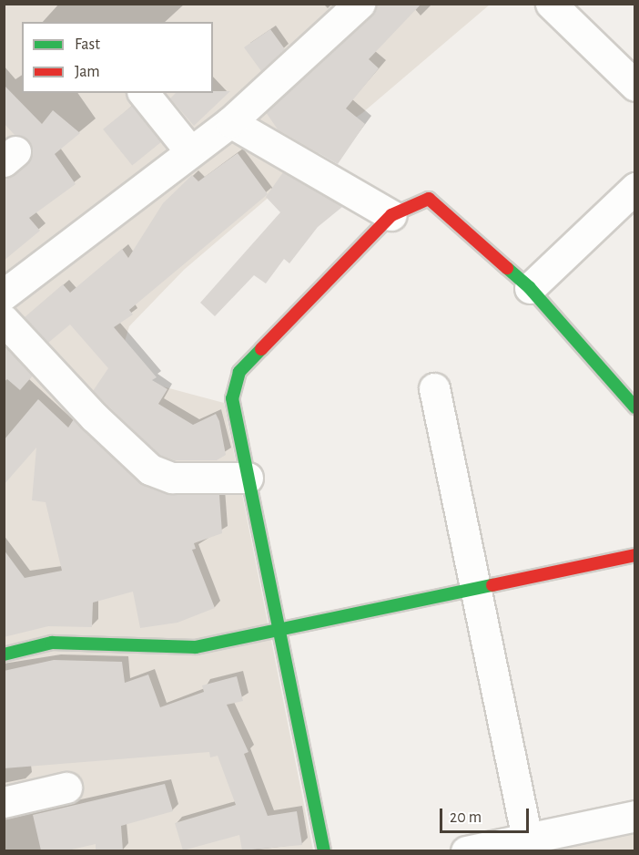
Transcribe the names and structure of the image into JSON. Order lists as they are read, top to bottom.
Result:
{
  "legend": ["Fast", "Jam"],
  "scale_bar": "20 m"
}
